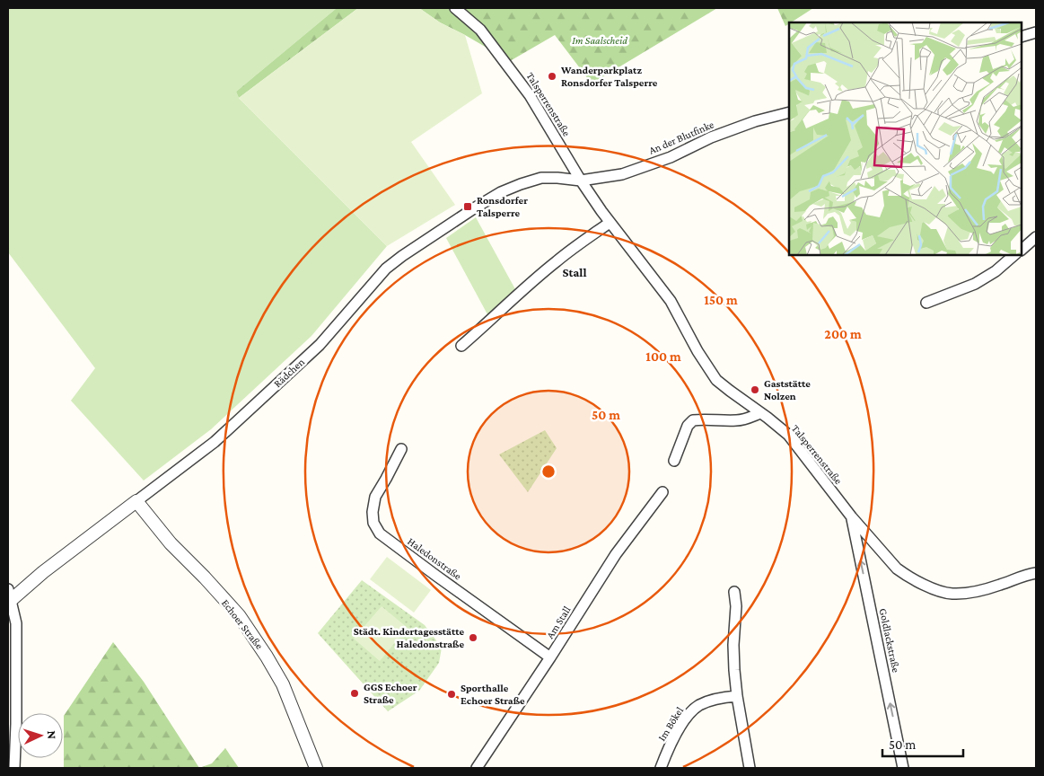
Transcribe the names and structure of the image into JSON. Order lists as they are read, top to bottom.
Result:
{
  "streets": {
    "street": [
      "Talsperrenstraße",
      "An der Blutfinke",
      "Rädchen",
      "Haledonstraße",
      "Am Stall",
      "Echoer Straße",
      "Goldlackstraße",
      "Im Bökel"
    ]
  },
  "crossings": [
    ["Talsperrenstraße", "An der Blutfinke"],
    ["Talsperrenstraße", "Rädchen"],
    ["Talsperrenstraße", "Goldlackstraße"],
    ["An der Blutfinke", "Rädchen"],
    ["Rädchen", "Echoer Straße"],
    ["Haledonstraße", "Am Stall"]
  ],
  "one_way": ["Goldlackstraße"],
  "districts": ["Stall"],
  "parks": ["Im Saalscheid"],
  "places": {
    "other": [
      "Wanderparkplatz Ronsdorfer Talsperre",
      "Gaststätte Nolzen",
      "Städt. Kindertagesstätte Haledonstraße",
      "GGS Echoer Straße",
      "Sporthalle Echoer Straße"
    ],
    "transit": ["Ronsdorfer Talsperre"]
  },
  "scale_bar": "50 m",
  "north": "right",
  "rings": [
    "150 m",
    "200 m",
    "100 m",
    "50 m"
  ]
}
